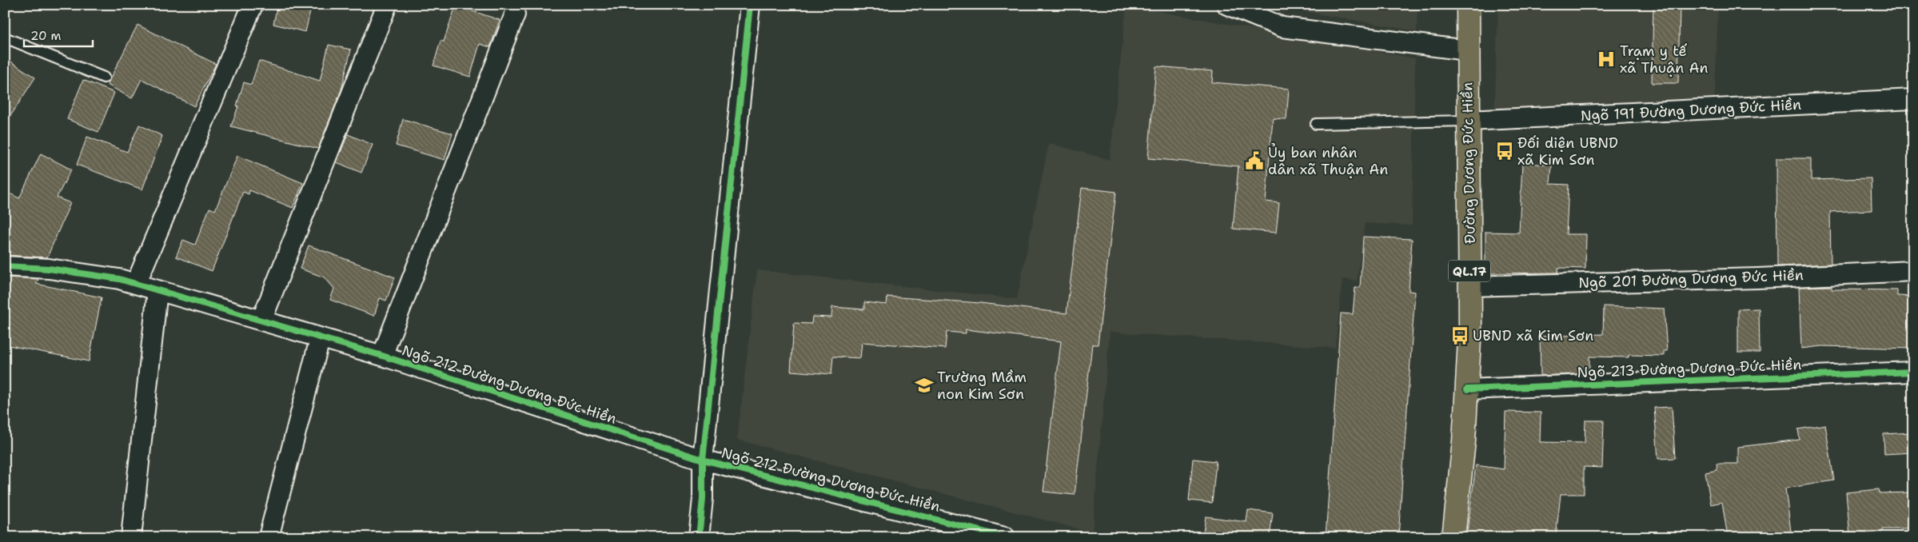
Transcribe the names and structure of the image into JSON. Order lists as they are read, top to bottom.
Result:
{
  "streets": {
    "highway": ["Đường Dương Đức Hiền", "QL.17"],
    "street": [
      "Ngõ 191 Đường Dương Đức Hiền",
      "Ngõ 201 Đường Dương Đức Hiền",
      "Ngõ 213 Đường Dương Đức Hiền",
      "Ngõ 212 Đường Dương Đức Hiền"
    ]
  },
  "crossings": [
    ["Ngõ 191 Đường Dương Đức Hiền", "Đường Dương Đức Hiền"],
    ["Đường Dương Đức Hiền", "Ngõ 201 Đường Dương Đức Hiền"],
    ["Đường Dương Đức Hiền", "Ngõ 213 Đường Dương Đức Hiền"]
  ],
  "places": {
    "hospital": ["Trạm y tế xã Thuận An"],
    "bus stop": ["Đối diện UBND xã Kim Sơn", "UBND xã Kim Sơn"],
    "public building": ["Ủy ban nhân dân xã Thuận An"],
    "school or university": ["Trường Mầm non Kim Sơn"]
  },
  "scale_bar": "20 m"
}
